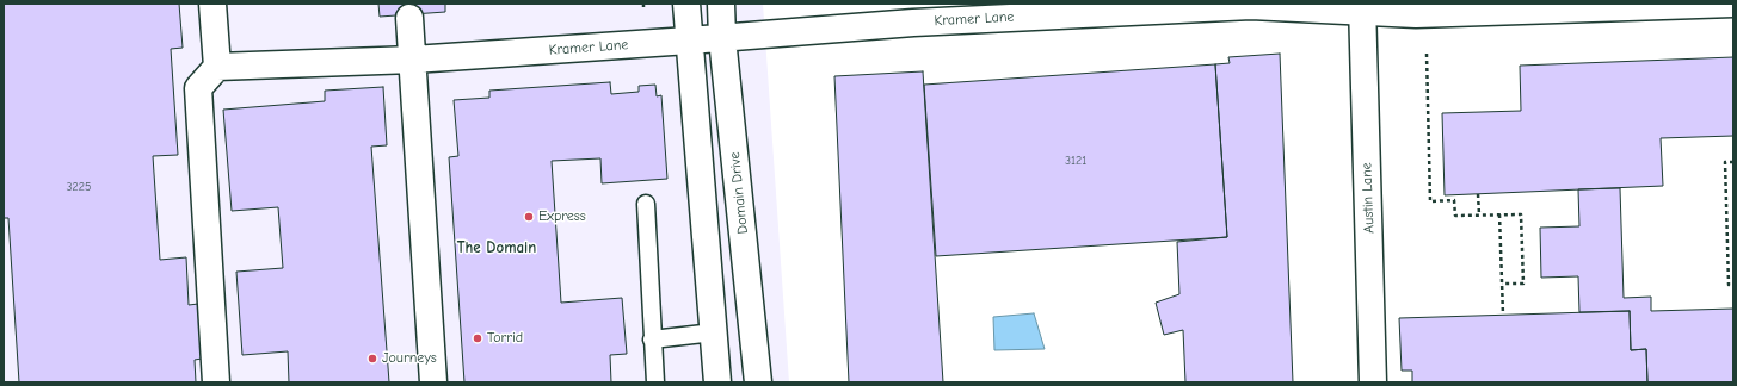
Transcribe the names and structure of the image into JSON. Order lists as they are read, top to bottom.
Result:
{
  "streets": {
    "street": ["Kramer Lane", "Domain Drive", "Austin Lane"]
  },
  "crossings": [
    ["Kramer Lane", "Domain Drive"],
    ["Kramer Lane", "Austin Lane"]
  ],
  "districts": ["The Domain"],
  "places": ["Express", "Torrid", "Journeys"],
  "house_numbers": ["3121", "3225"]
}
